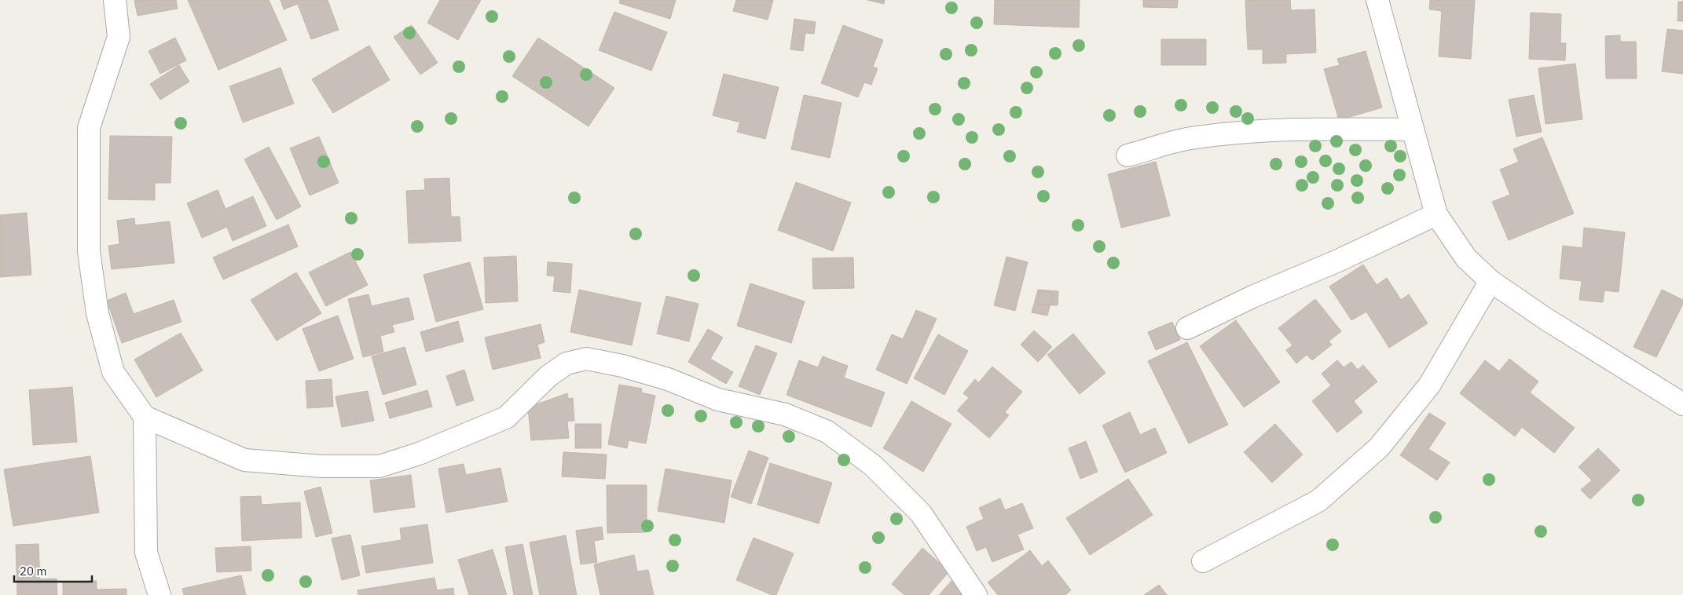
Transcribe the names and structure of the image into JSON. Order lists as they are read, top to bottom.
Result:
{
  "scale_bar": "20 m"
}
